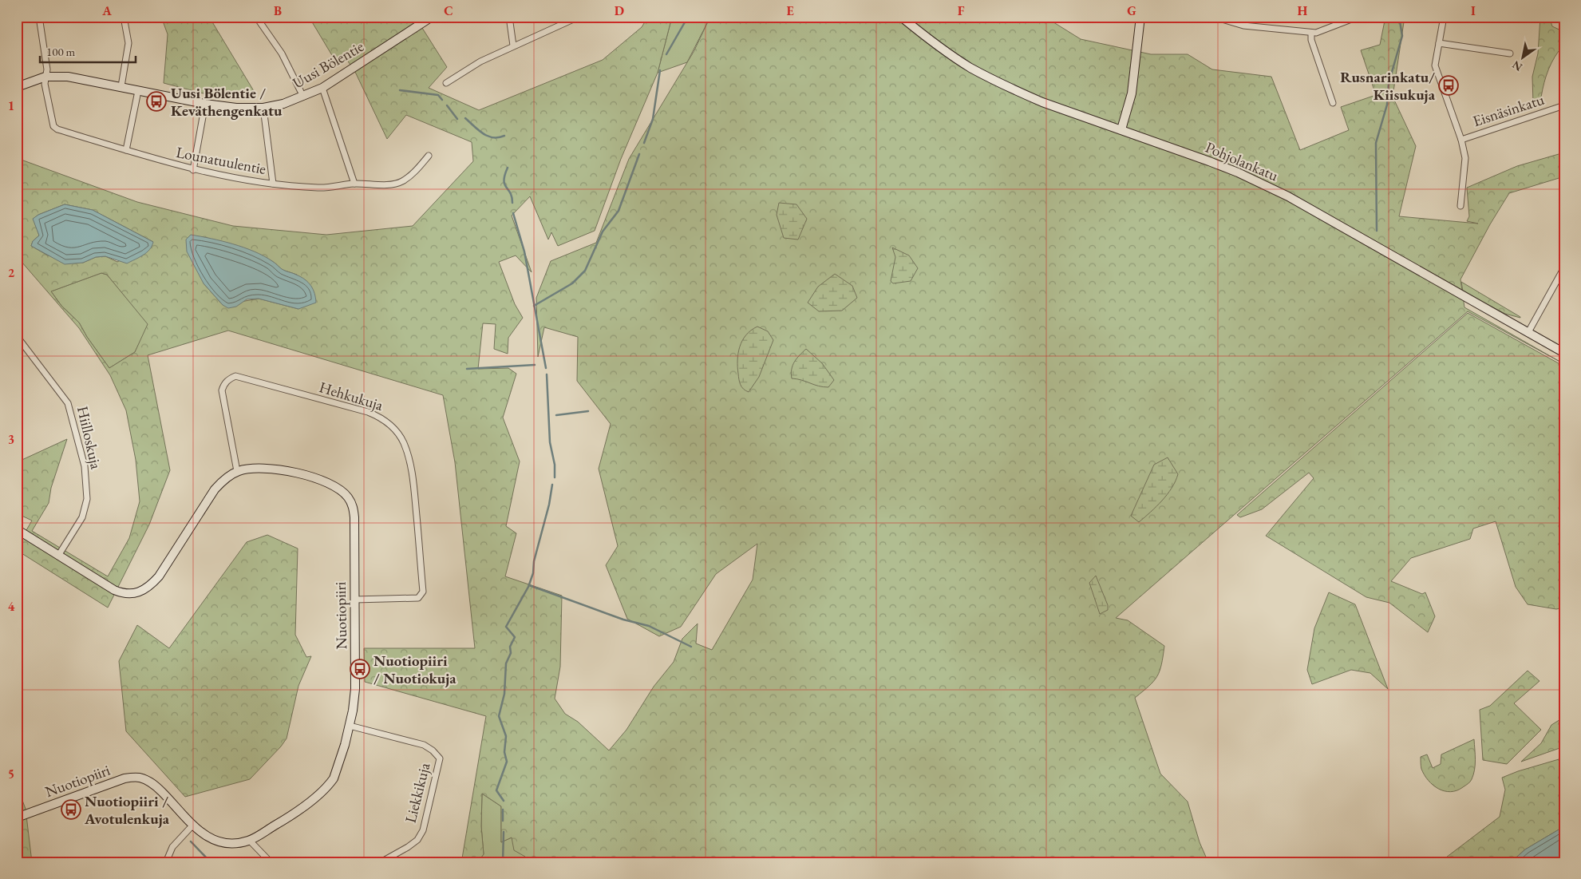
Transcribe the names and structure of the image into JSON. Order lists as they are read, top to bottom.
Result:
{
  "streets": {
    "street": [
      "Uusi Bölentie",
      "Eisnäsinkatu",
      "Lounatuulentie",
      "Pohjolankatu",
      "Hehkukuja",
      "Hiilloskuja",
      "Nuotiopiiri",
      "Liekkikuja"
    ]
  },
  "crossings": [
    ["Uusi Bölentie", "Lounatuulentie"],
    ["Hehkukuja", "Nuotiopiiri"],
    ["Hiilloskuja", "Nuotiopiiri"],
    ["Nuotiopiiri", "Liekkikuja"]
  ],
  "places": {
    "bus stop": [
      "Rusnarinkatu/ Kiisukuja",
      "Uusi Bölentie / Keväthengenkatu",
      "Nuotiopiiri / Nuotiokuja",
      "Nuotiopiiri / Avotulenkuja"
    ]
  },
  "scale_bar": "100 m",
  "north": "bottom left",
  "grid": {
    "columns": [
      "A",
      "B",
      "C",
      "D",
      "E",
      "F",
      "G",
      "H",
      "I"
    ],
    "rows": [
      "1",
      "2",
      "3",
      "4",
      "5"
    ]
  }
}
